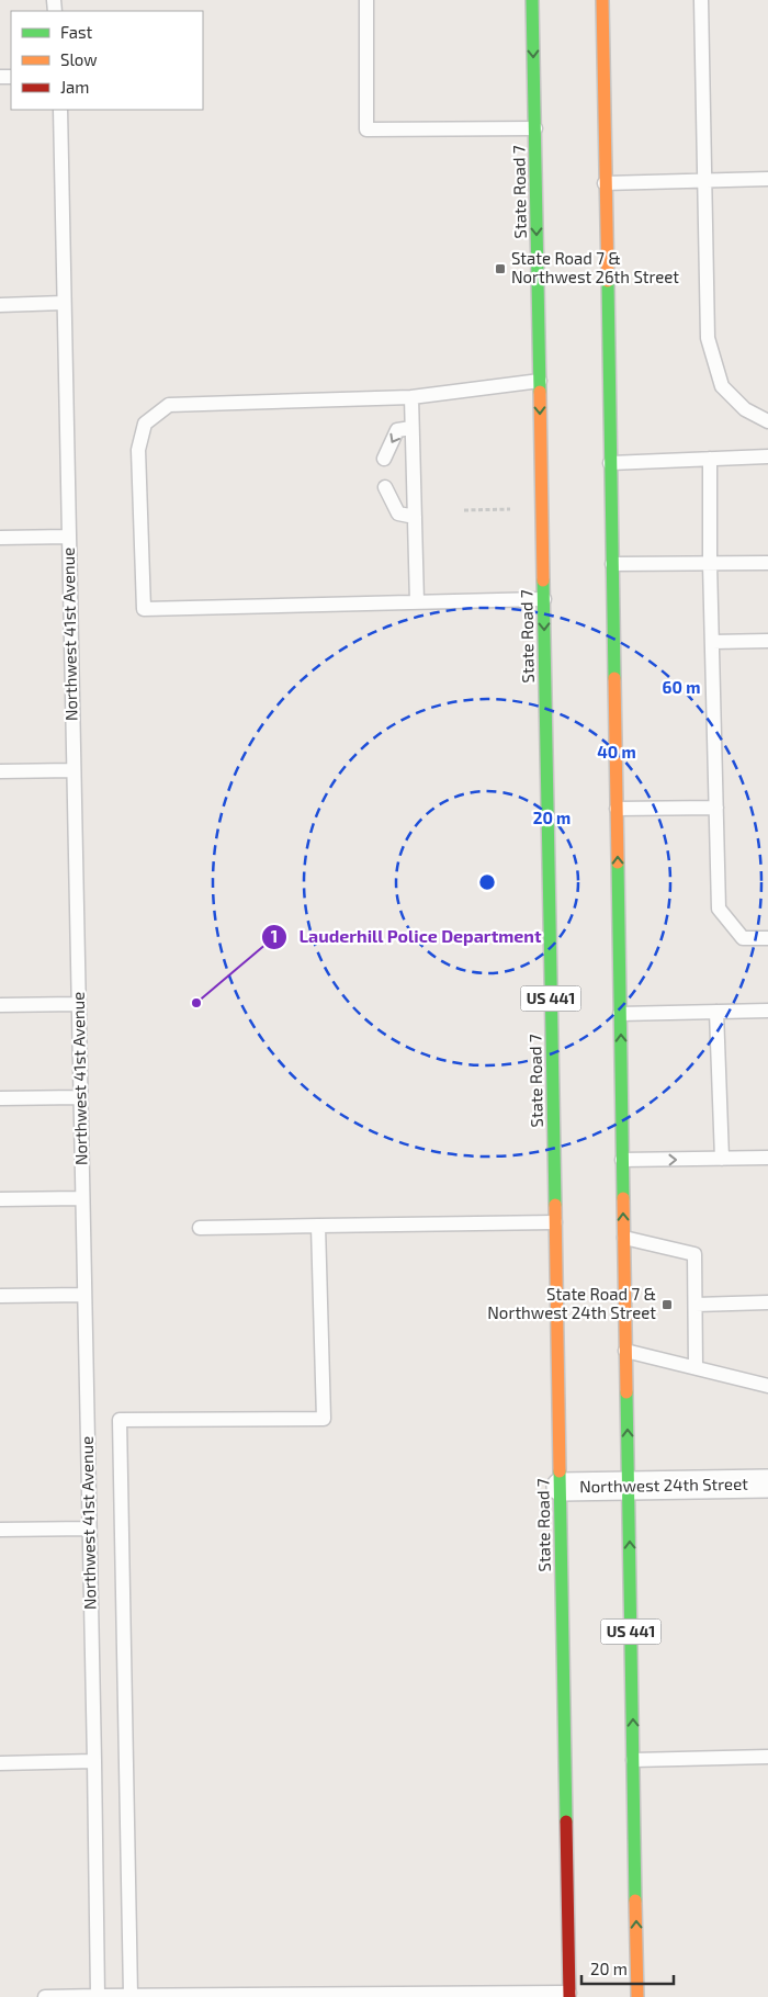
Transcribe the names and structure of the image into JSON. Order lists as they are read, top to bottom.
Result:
{
  "streets": {
    "main road": ["State Road 7", "US 441"],
    "street": ["Northwest 24th Street"],
    "lane": ["Northwest 41st Avenue"]
  },
  "crossings": [
    ["State Road 7", "Northwest 24th Street"],
    ["US 441", "Northwest 24th Street"]
  ],
  "places": {
    "transit": ["State Road 7 & Northwest 26th Street", "State Road 7 & Northwest 24th Street"],
    "other": ["Lauderhill Police Department"]
  },
  "legend": ["Fast", "Slow", "Jam"],
  "scale_bar": "20 m",
  "rings": ["60 m", "40 m", "20 m"]
}
